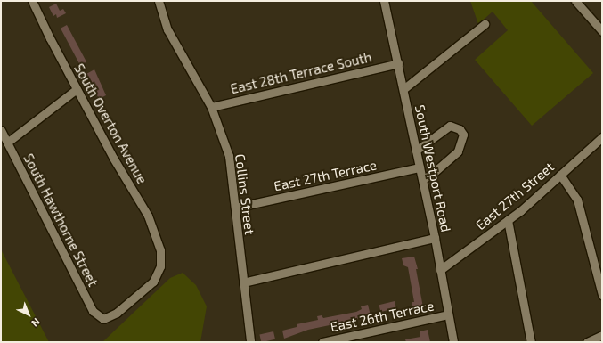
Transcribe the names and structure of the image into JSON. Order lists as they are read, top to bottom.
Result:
{
  "streets": {
    "street": [
      "East 28th Terrace South",
      "South Overton Avenue",
      "South Westport Road",
      "East 27th Terrace",
      "Collins Street",
      "East 27th Street",
      "South Hawthorne Street",
      "East 26th Terrace"
    ]
  },
  "crossings": [
    ["East 28th Terrace South", "South Westport Road"],
    ["East 28th Terrace South", "Collins Street"],
    ["South Overton Avenue", "South Hawthorne Street"],
    ["South Westport Road", "East 27th Terrace"],
    ["South Westport Road", "East 27th Street"],
    ["South Westport Road", "East 26th Terrace"],
    ["East 27th Terrace", "Collins Street"]
  ],
  "north": "bottom right"
}
